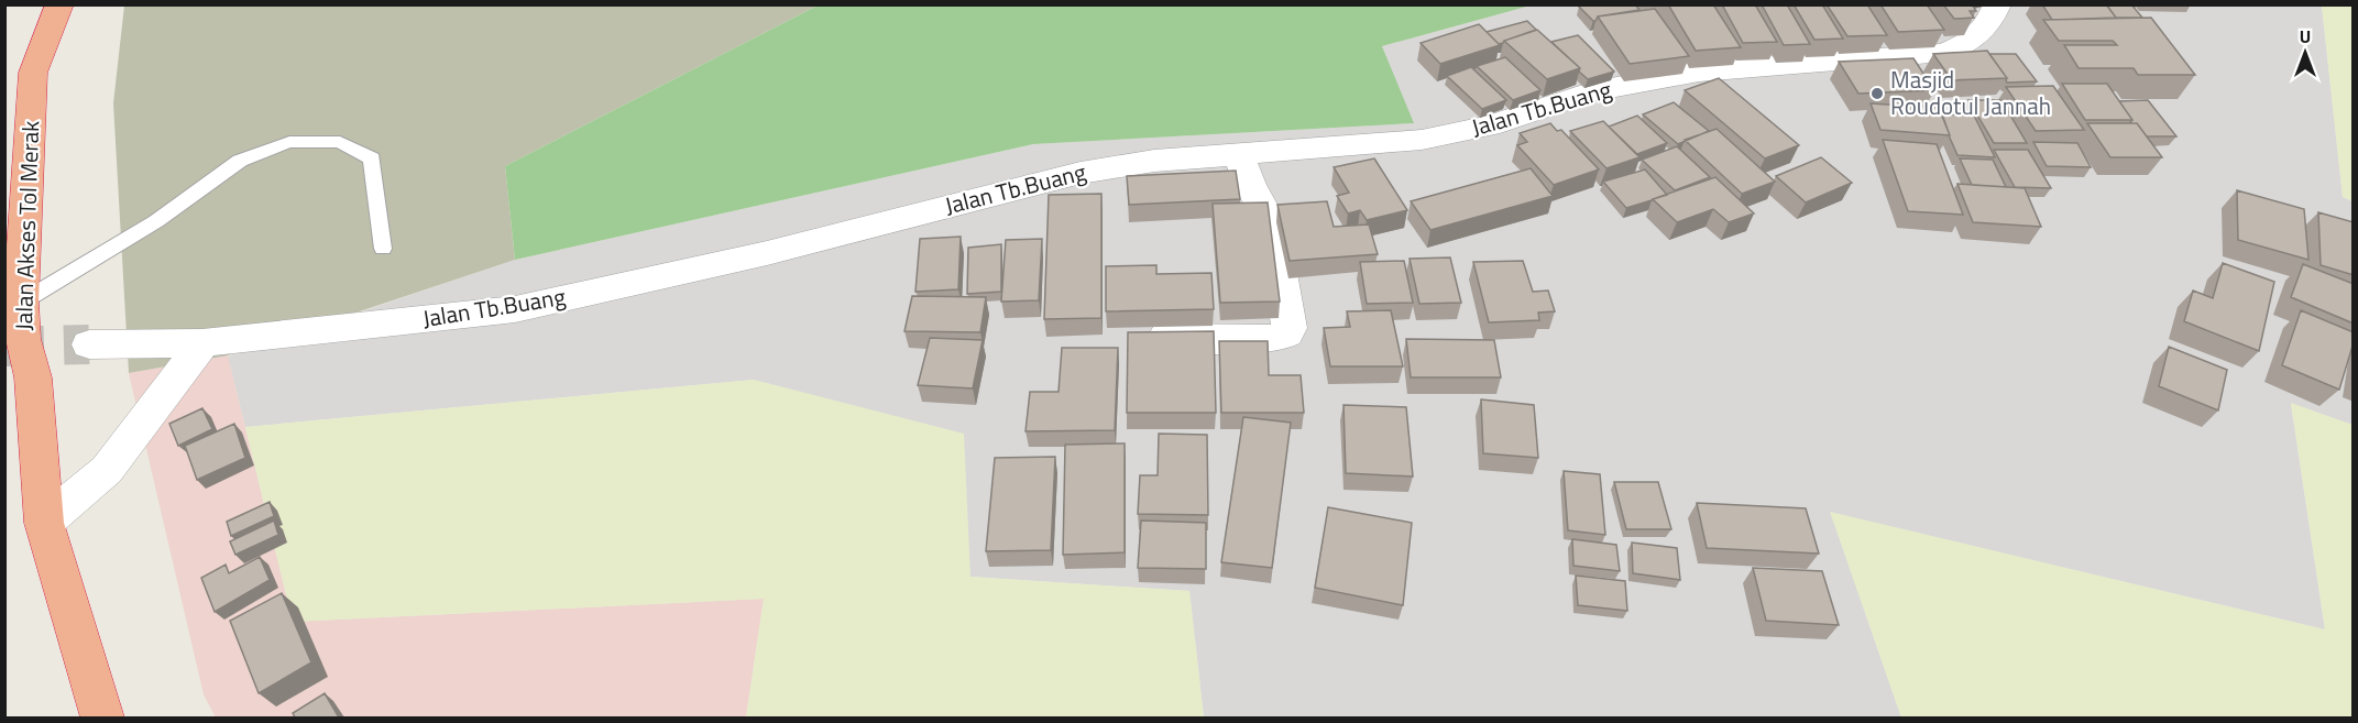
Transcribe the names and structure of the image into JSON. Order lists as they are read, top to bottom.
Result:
{
  "streets": {
    "highway": ["Jalan Akses Tol Merak"],
    "street": ["Jalan Tb.Buang"]
  },
  "places": ["Masjid Roudotul Jannah"],
  "north": "top"
}
